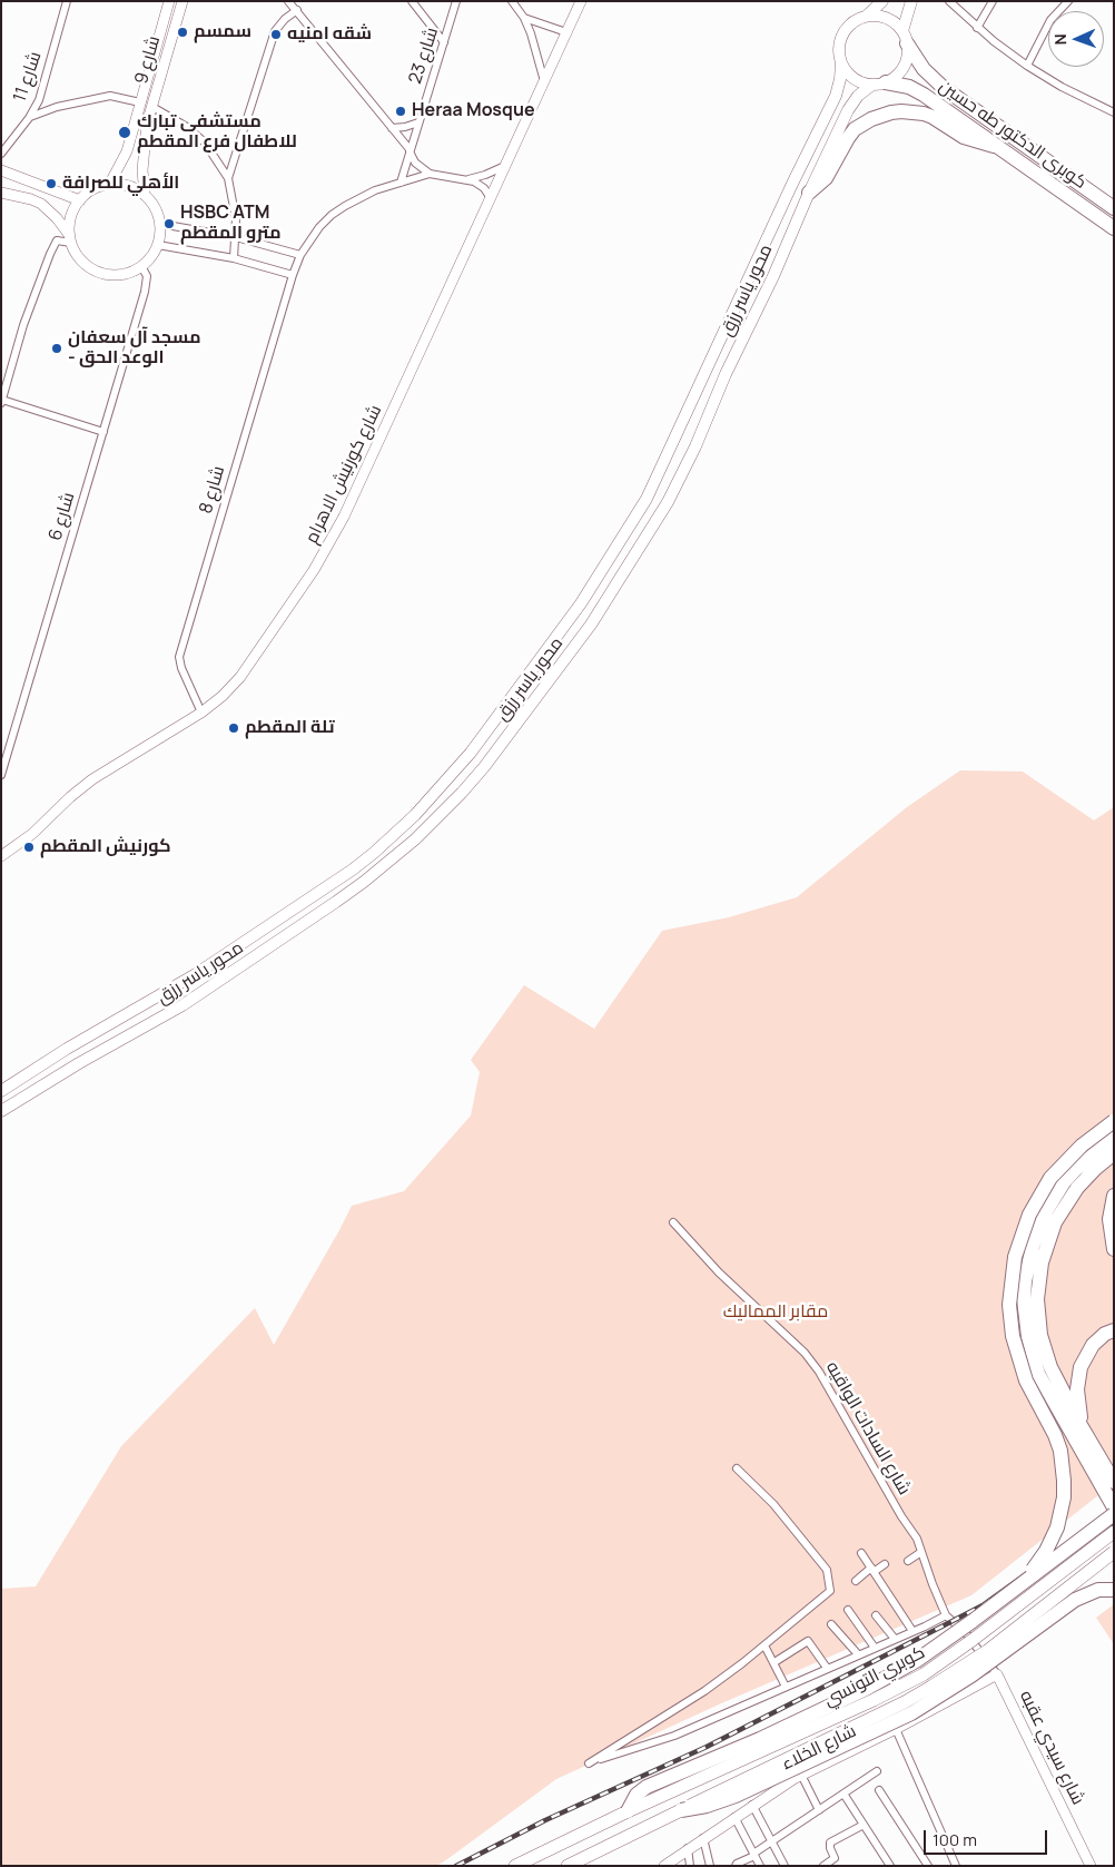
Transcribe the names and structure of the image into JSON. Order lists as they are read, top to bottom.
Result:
{
  "streets": {
    "highway": ["كوبرى الدكتور طه حسين", "كوبري التونسي"],
    "main road": ["محور ياسر رزق"],
    "street": [
      "شارع 23",
      "شارع 9",
      "شارع 11",
      "شارع كورنيش الاهرام",
      "شارع 8",
      "شارع 6",
      "شارع السادات الواقيه",
      "شارع الخلاء",
      "شارع سيدي عقبه"
    ]
  },
  "crossings": [
    ["شارع 23", "شارع 8"],
    ["شارع 9", "شارع 6"],
    ["كوبرى الدكتور طه حسين", "محور ياسر رزق"],
    ["شارع كورنيش الاهرام", "شارع 8"],
    ["شارع السادات الواقيه", "شارع الخلاء"],
    ["شارع السادات الواقيه", "شارع سيدي عقبه"],
    ["شارع الخلاء", "شارع سيدي عقبه"]
  ],
  "parks": ["مقابر المماليك"],
  "places": [
    "سمسم",
    "شقه امنيه",
    "Heraa Mosque",
    "مستشفى تبارك للاطفال فرع المقطم",
    "الأهلي للصرافة",
    "HSBC ATM مترو المقطم",
    "مسجد آل سعفان - الوعد الحق",
    "تلة المقطم",
    "كورنيش المقطم"
  ],
  "scale_bar": "100 m",
  "north": "left"
}
